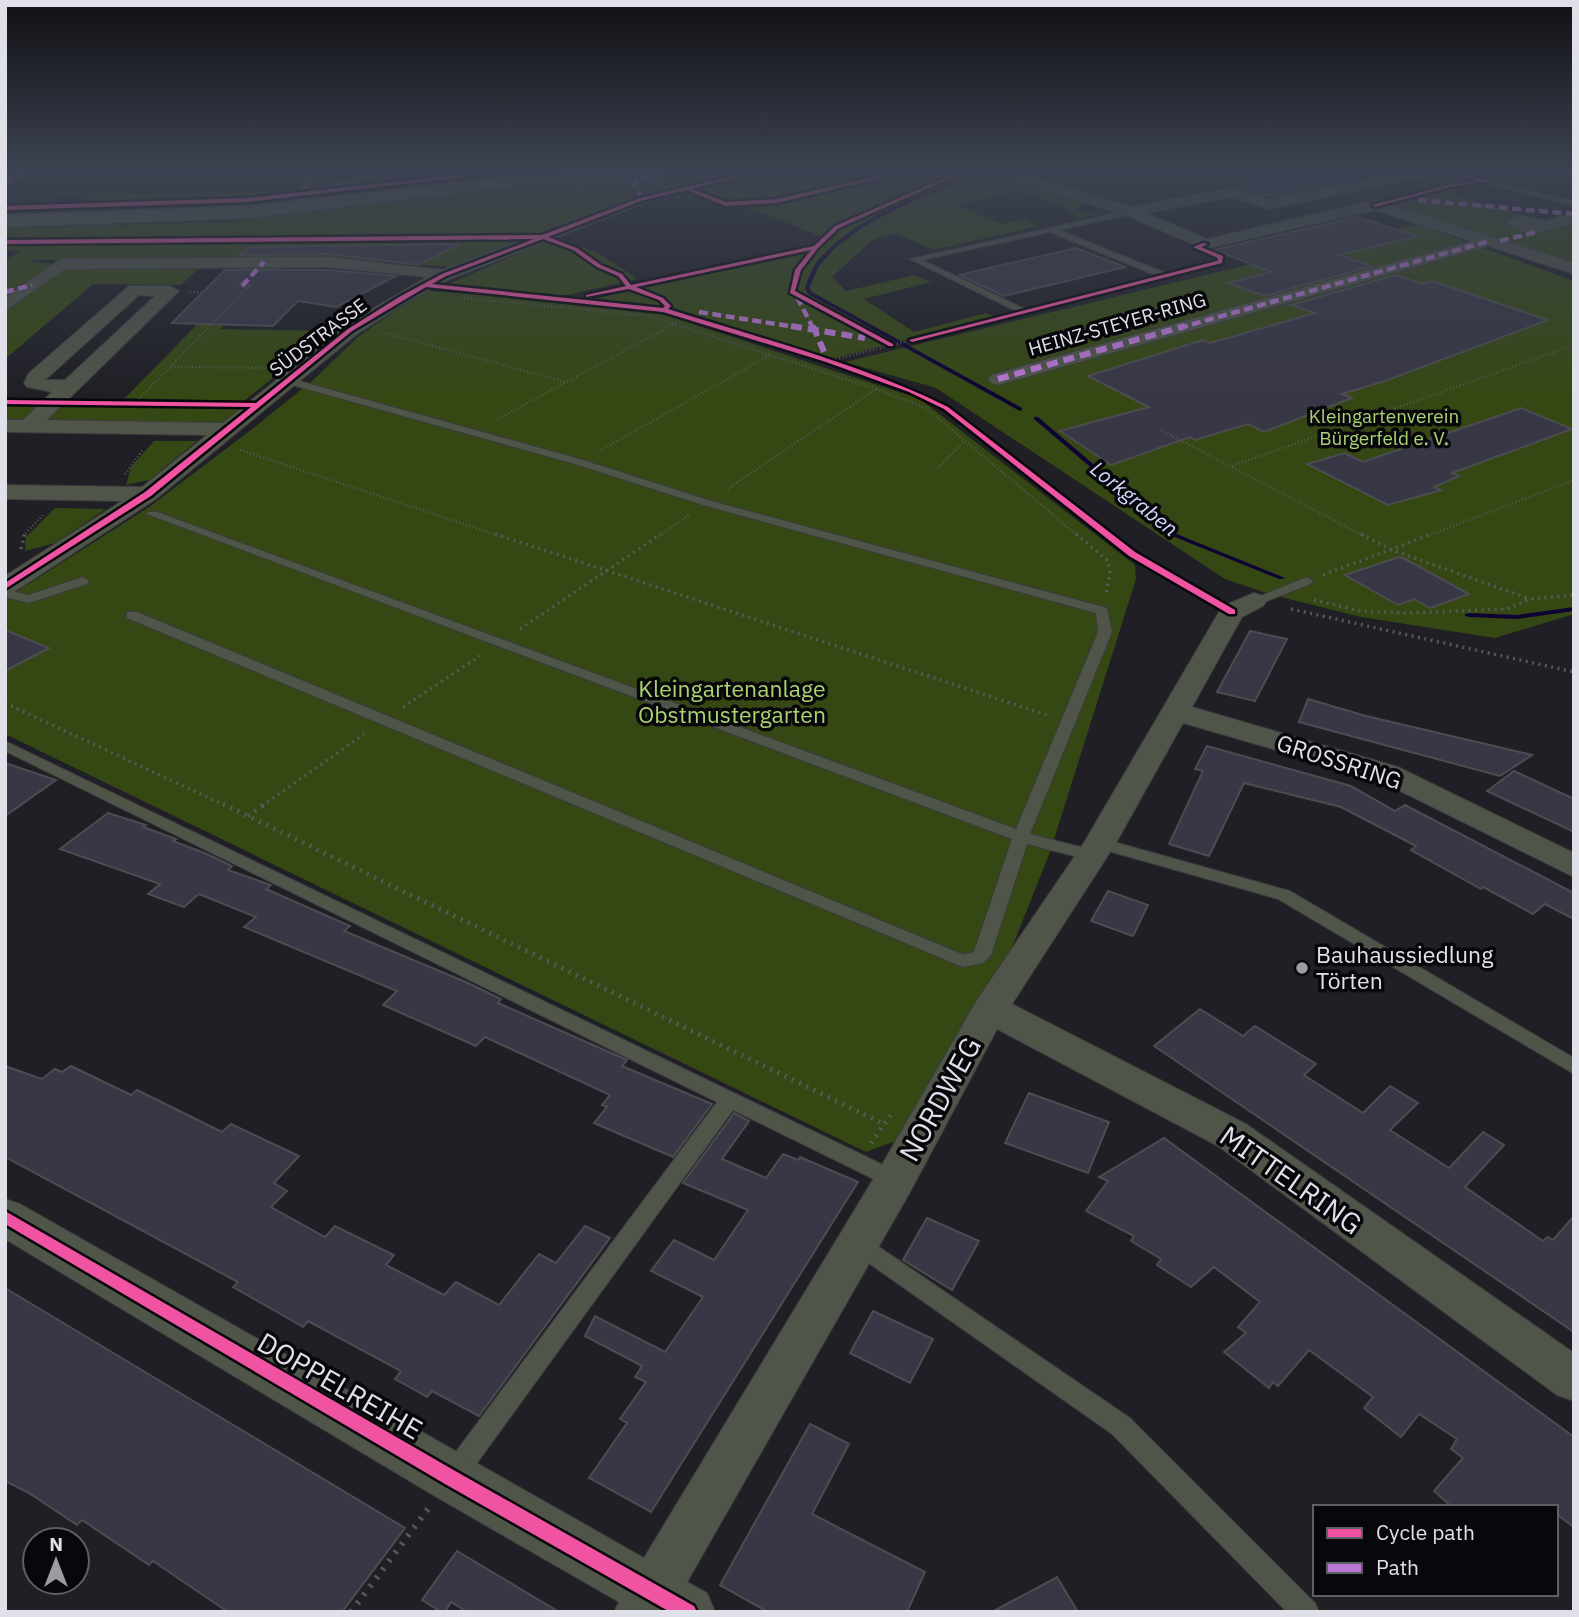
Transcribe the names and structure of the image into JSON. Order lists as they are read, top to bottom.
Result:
{
  "streets": {
    "street": [
      "HEINZ-STEYER-RING",
      "SÜDSTRASSE",
      "GROSSRING",
      "NORDWEG",
      "MITTELRING",
      "DOPPELREIHE"
    ]
  },
  "crossings": [
    ["GROSSRING", "NORDWEG"],
    ["NORDWEG", "MITTELRING"],
    ["NORDWEG", "DOPPELREIHE"]
  ],
  "water": ["Lorkgraben"],
  "parks": ["Kleingartenverein Bürgerfeld e. V.", "Kleingartenanlage Obstmustergarten"],
  "places": ["Bauhaussiedlung Törten"],
  "legend": ["Cycle path", "Path"],
  "north": "top"
}
